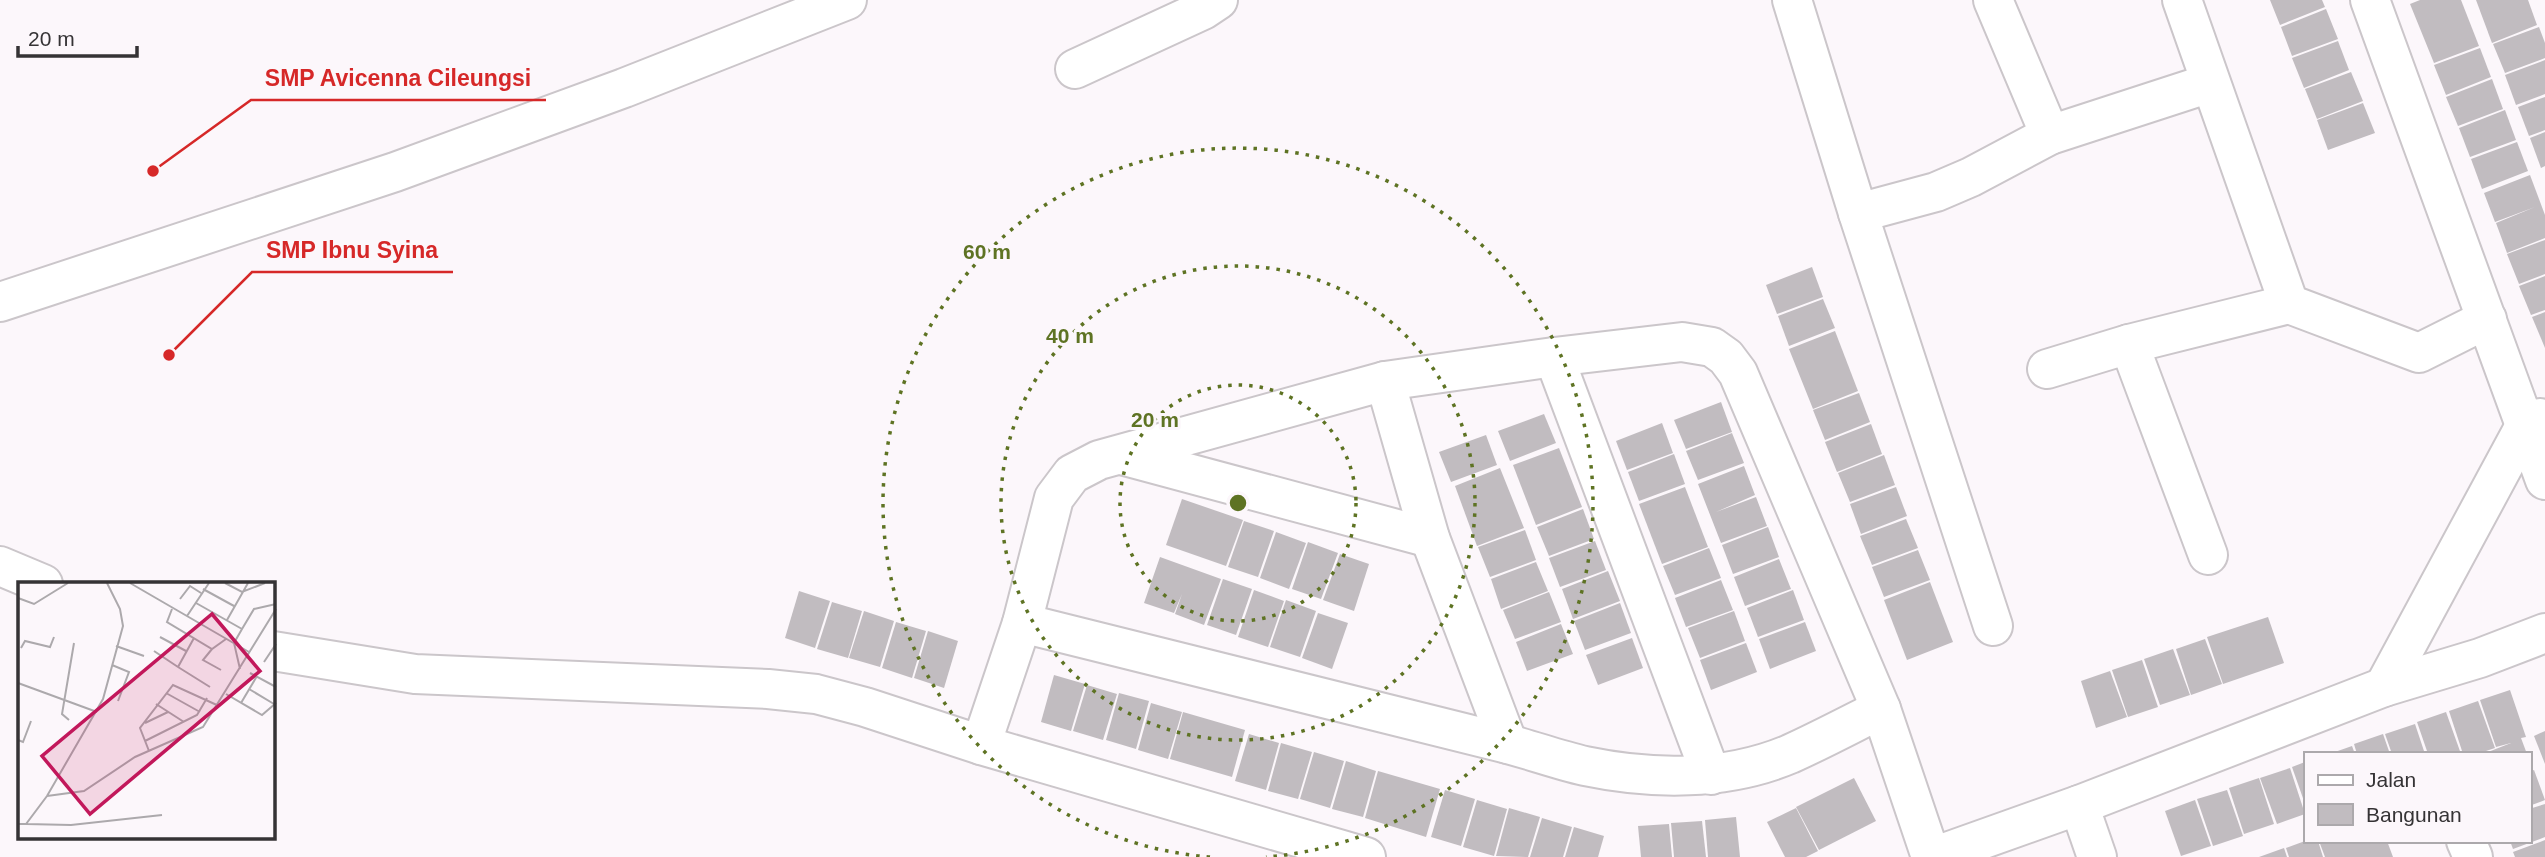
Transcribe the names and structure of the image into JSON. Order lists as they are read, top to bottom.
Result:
{
  "places": ["SMP Avicenna Cileungsi", "SMP Ibnu Syina"],
  "legend": ["Jalan", "Bangunan"],
  "scale_bar": "20 m",
  "rings": ["60 m", "40 m", "20 m"]
}
